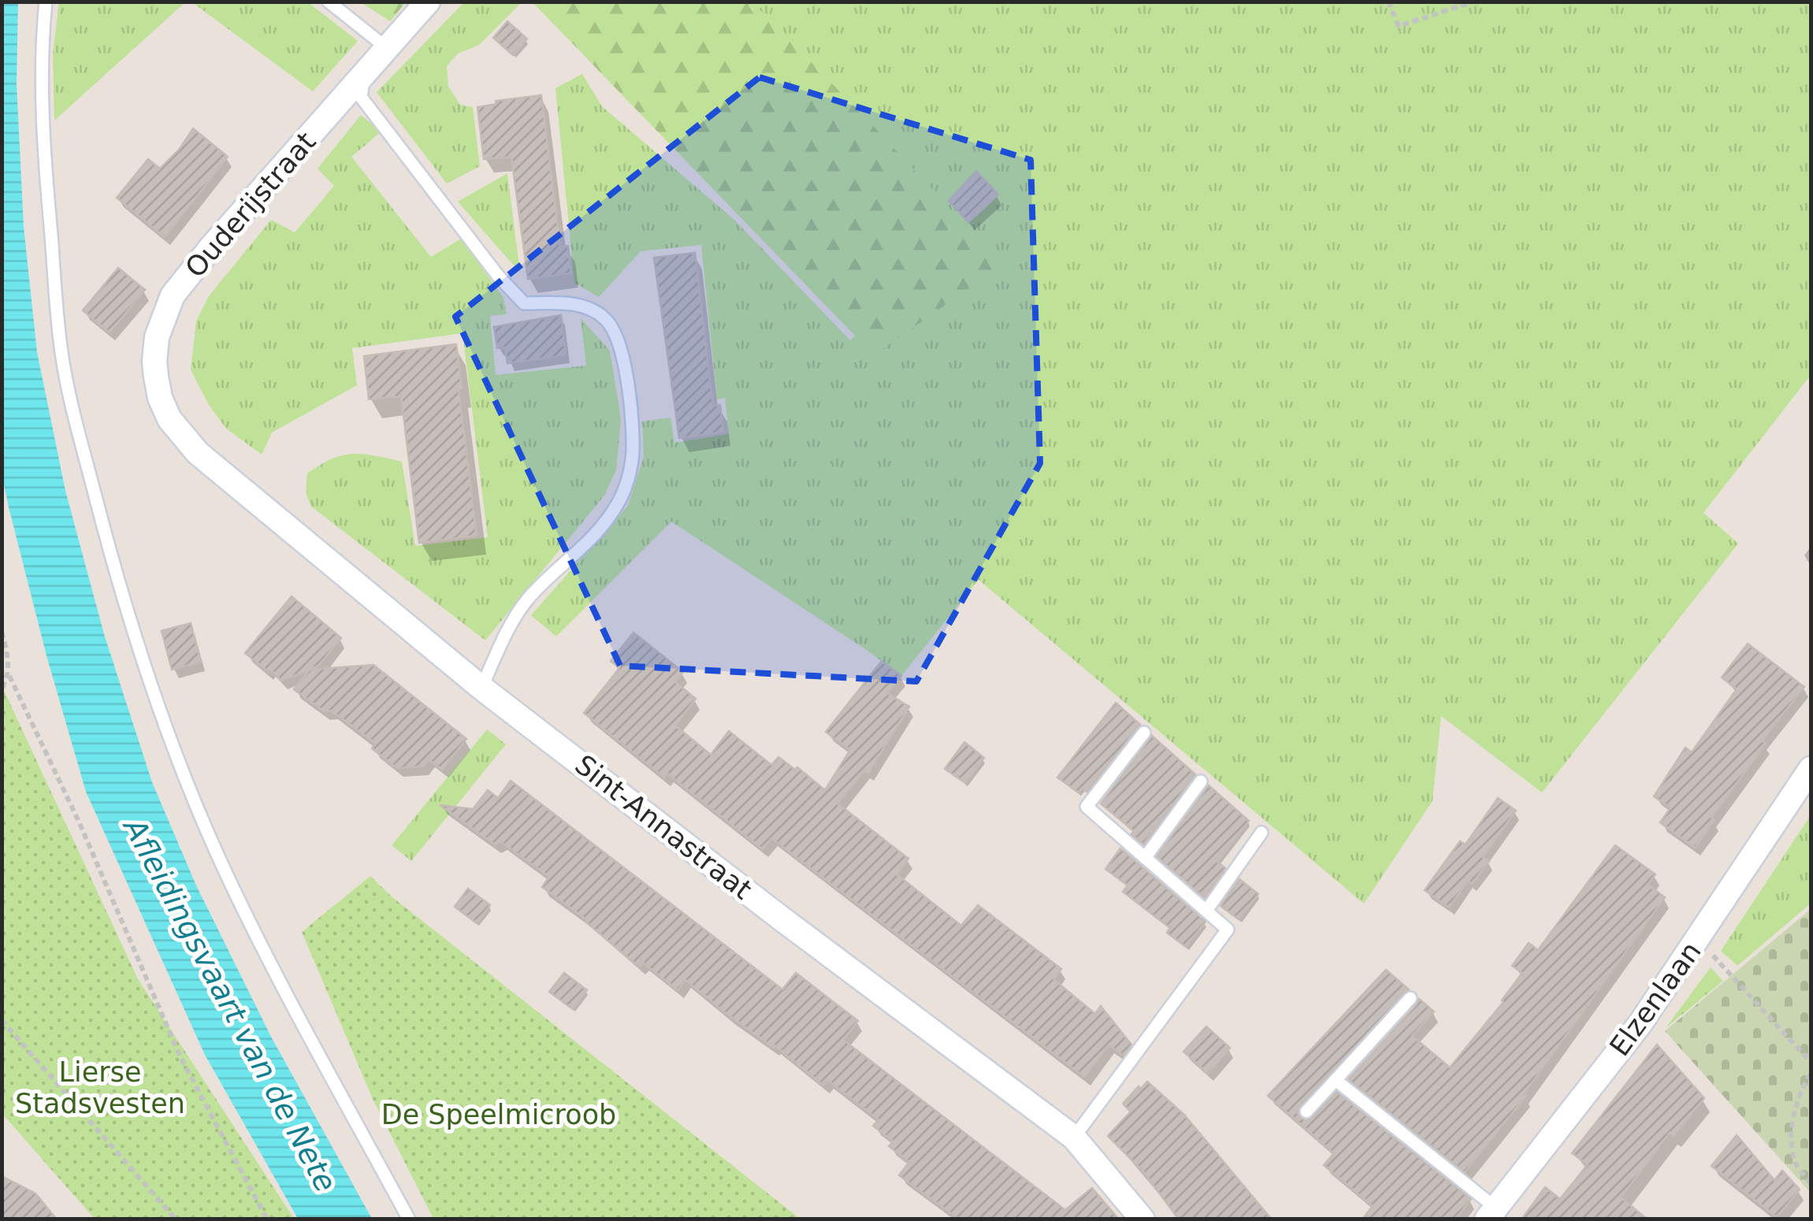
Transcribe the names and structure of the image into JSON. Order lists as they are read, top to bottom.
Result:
{
  "streets": {
    "street": ["Ouderijstraat", "Sint-Annastraat", "Elzenlaan"]
  },
  "crossings": [
    ["Ouderijstraat", "Sint-Annastraat"]
  ],
  "water": ["Afleidingsvaart van de Nete"],
  "parks": ["Lierse Stadsvesten", "De Speelmicroob"]
}
